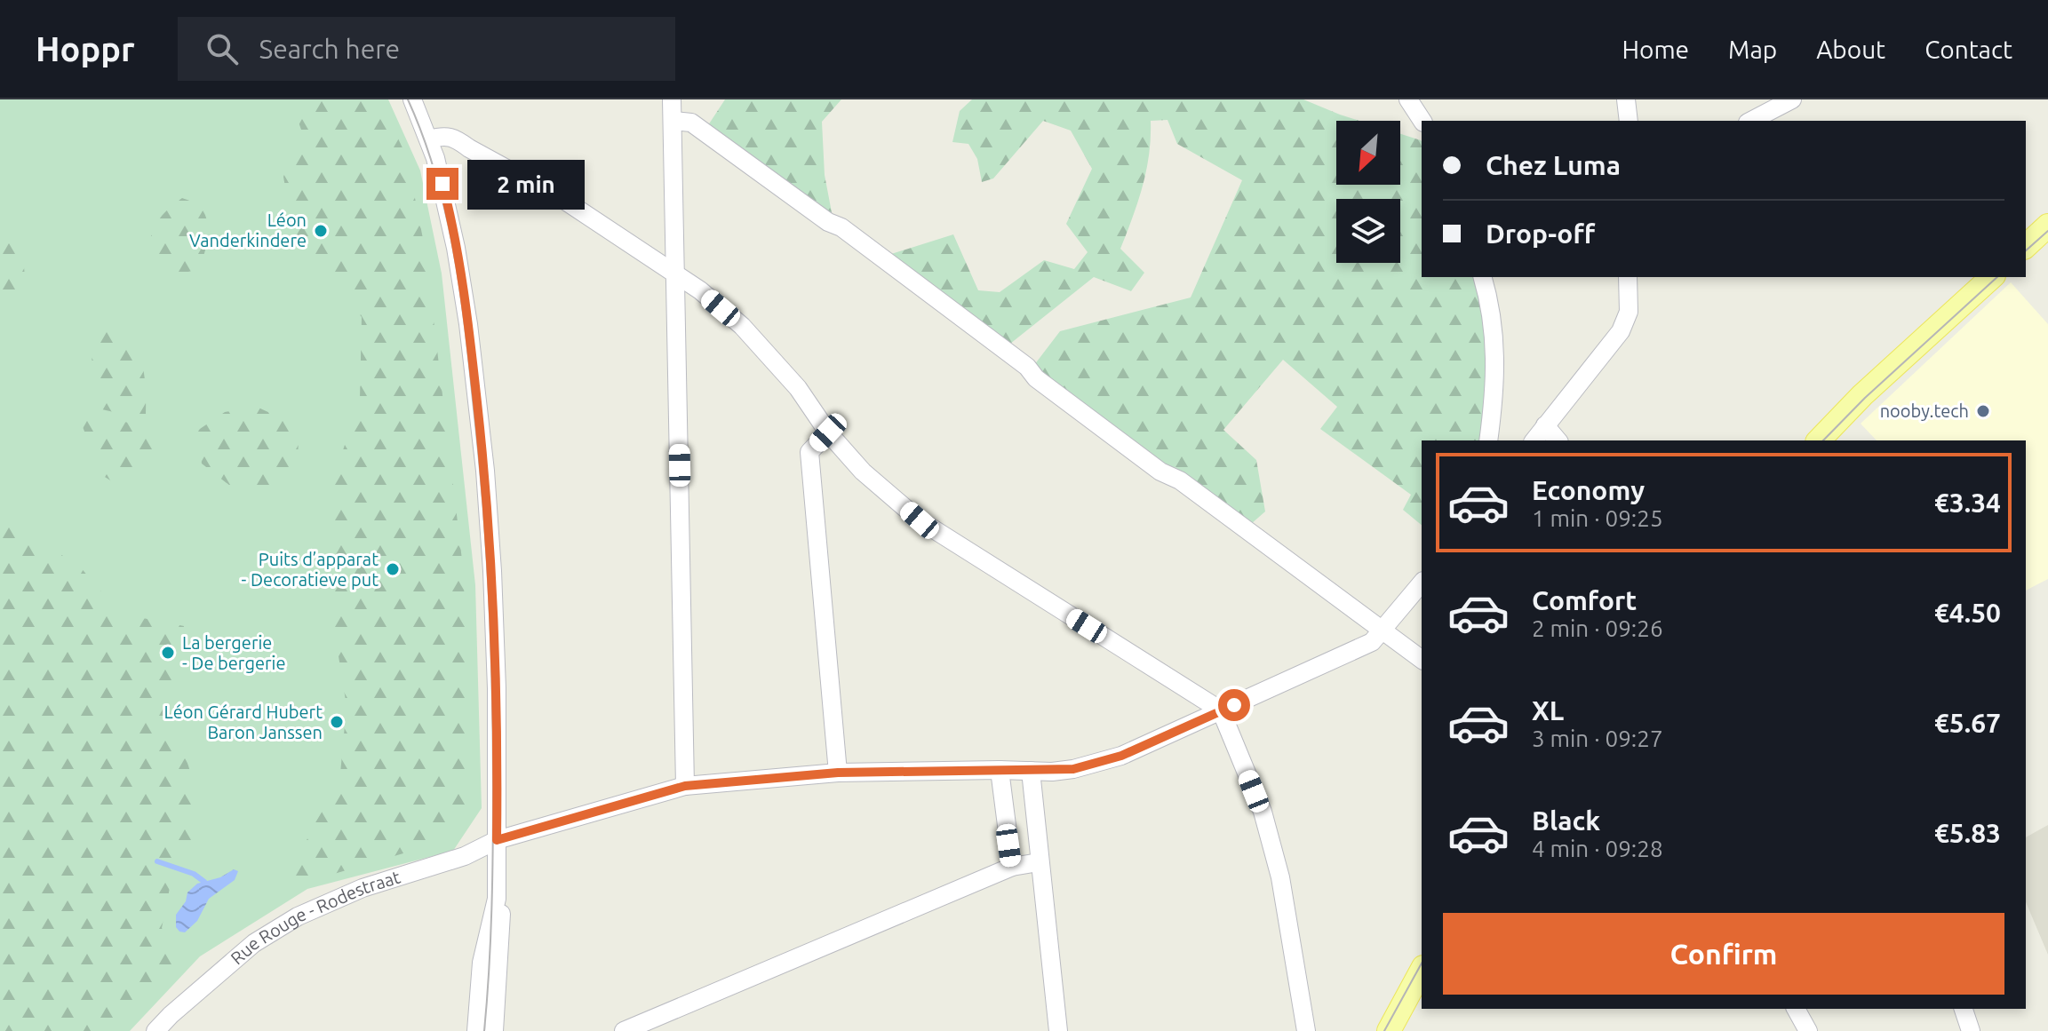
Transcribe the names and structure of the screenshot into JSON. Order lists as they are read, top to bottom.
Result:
{
  "streets": {
    "street": ["Rue Rouge - Rodestraat"]
  },
  "places": [
    "Léon Vanderkindere",
    "nooby.tech",
    "Puits d’apparat - Decoratieve put",
    "La bergerie - De bergerie",
    "Léon Gérard Hubert Baron Janssen"
  ],
  "north": "bottom left",
  "page": {
    "header": "Hoppr",
    "search": "Search here",
    "nav": [
      "Home",
      "Map",
      "About",
      "Contact"
    ],
    "banner": ["Chez Luma", "Drop-off"],
    "bubble": "2 min",
    "list": [
      {
        "name": "Economy",
        "note": "1 min · 09:25",
        "value": "€3.34"
      },
      {
        "name": "Comfort",
        "note": "2 min · 09:26",
        "value": "€4.50"
      },
      {
        "name": "XL",
        "note": "3 min · 09:27",
        "value": "€5.67"
      },
      {
        "name": "Black",
        "note": "4 min · 09:28",
        "value": "€5.83"
      }
    ],
    "buttons": "Confirm"
  }
}
